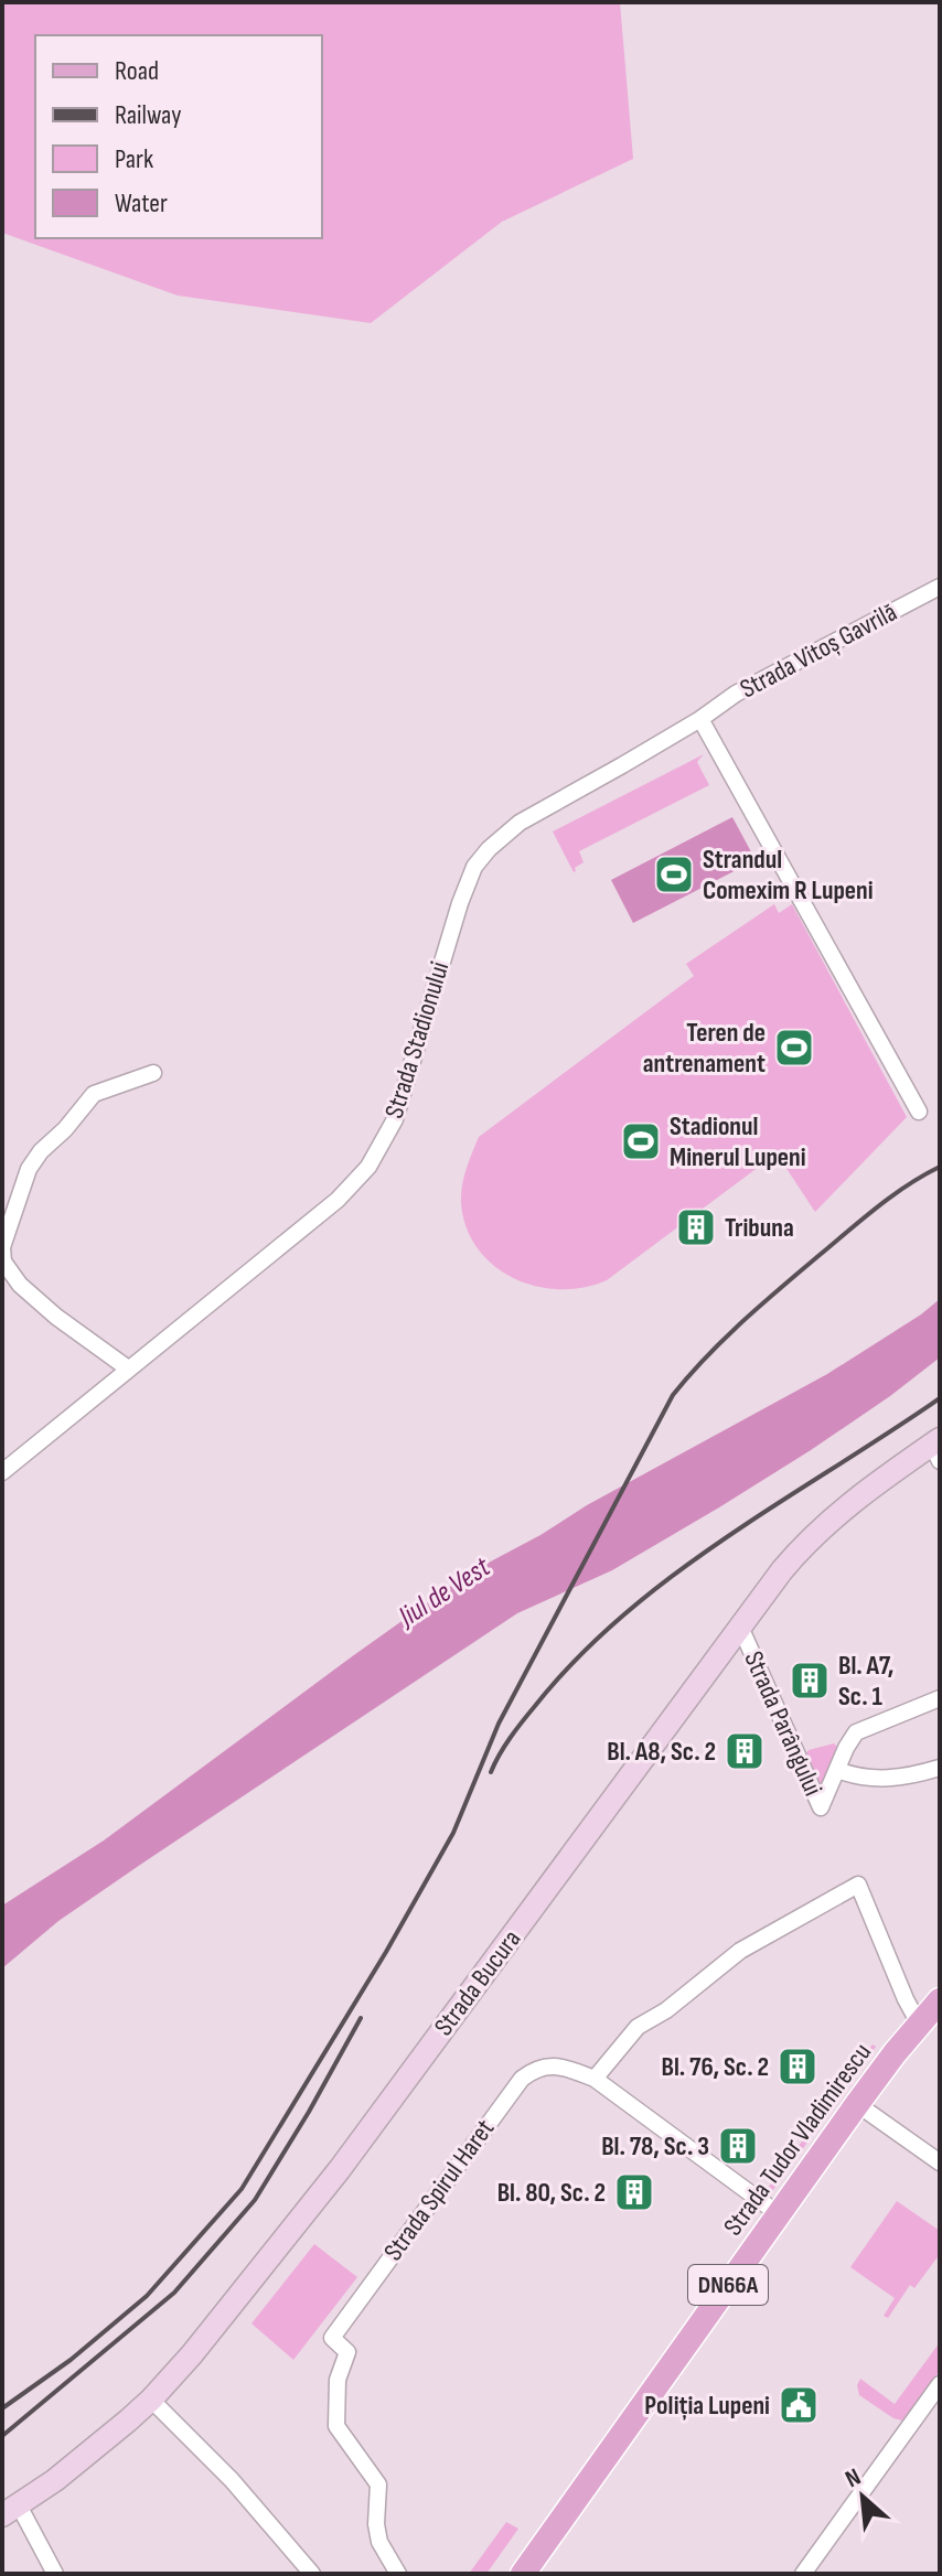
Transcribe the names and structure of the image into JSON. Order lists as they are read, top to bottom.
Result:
{
  "streets": {
    "main road": ["Strada Bucura", "Strada Tudor Vladimirescu", "DN66A"],
    "street": [
      "Strada Vitoș Gavrilă",
      "Strada Stadionului",
      "Strada Parângului",
      "Strada Spirul Haret"
    ]
  },
  "crossings": [
    ["Strada Vitoș Gavrilă", "Strada Stadionului"],
    ["Strada Parângului", "Strada Bucura"],
    ["Strada Tudor Vladimirescu", "Strada Spirul Haret"]
  ],
  "water": ["Jiul de Vest"],
  "places": {
    "sports": ["Strandul Comexim R Lupeni", "Teren de antrenament", "Stadionul Minerul Lupeni"],
    "building": [
      "Tribuna",
      "Bl. A7, Sc. 1",
      "Bl. A8, Sc. 2",
      "Bl. 76, Sc. 2",
      "Bl. 78, Sc. 3",
      "Bl. 80, Sc. 2"
    ],
    "public building": ["Poliția Lupeni"]
  },
  "legend": [
    "Road",
    "Railway",
    "Park",
    "Water"
  ],
  "north": "top left"
}
